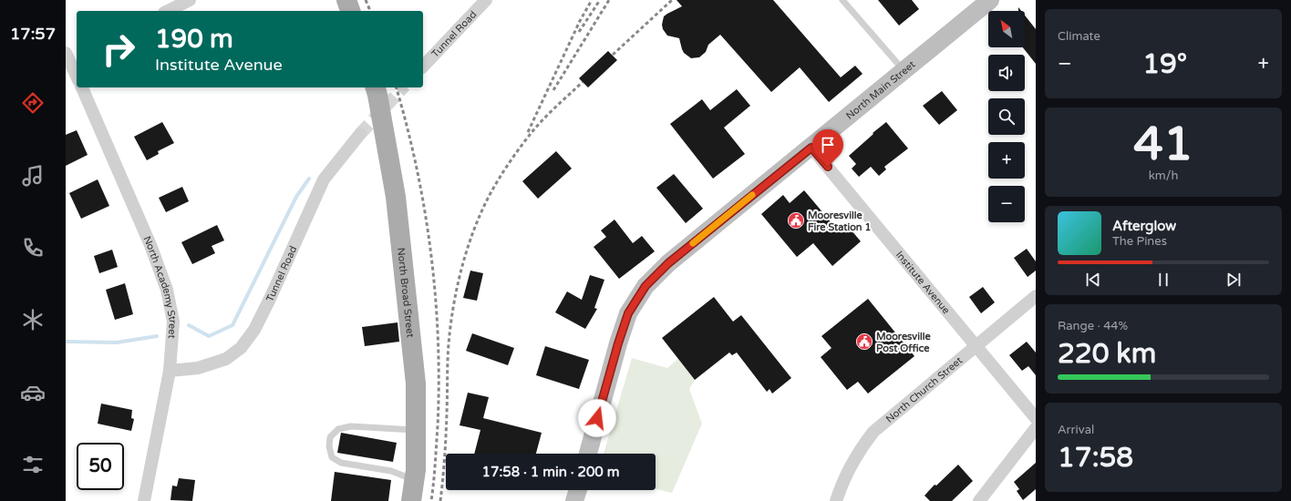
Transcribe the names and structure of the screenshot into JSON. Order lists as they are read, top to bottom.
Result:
{
  "streets": {
    "main road": ["North Main Street", "North Broad Street"],
    "street": [
      "Tunnel Road",
      "Institute Avenue",
      "North Academy Street",
      "North Church Street"
    ]
  },
  "crossings": [
    ["Tunnel Road", "North Academy Street"],
    ["North Main Street", "Institute Avenue"],
    ["Institute Avenue", "North Church Street"]
  ],
  "places": {
    "public building": ["Mooresville Fire Station 1", "Mooresville Post Office"]
  },
  "north": "top left",
  "page": {
    "tabs": "17:57",
    "tile": [
      "Climate",
      ["41", "km/h"],
      ["Range · 44%", "220 km"],
      ["Arrival", "17:58"]
    ],
    "map_buttons": ["+", "−"],
    "turn": ["190 m", "Institute Avenue"],
    "heat": ["−", "19°", "+"],
    "song": ["Afterglow", "The Pines"],
    "limit": "50",
    "trip": "17:58 · 1 min · 200 m"
  }
}
